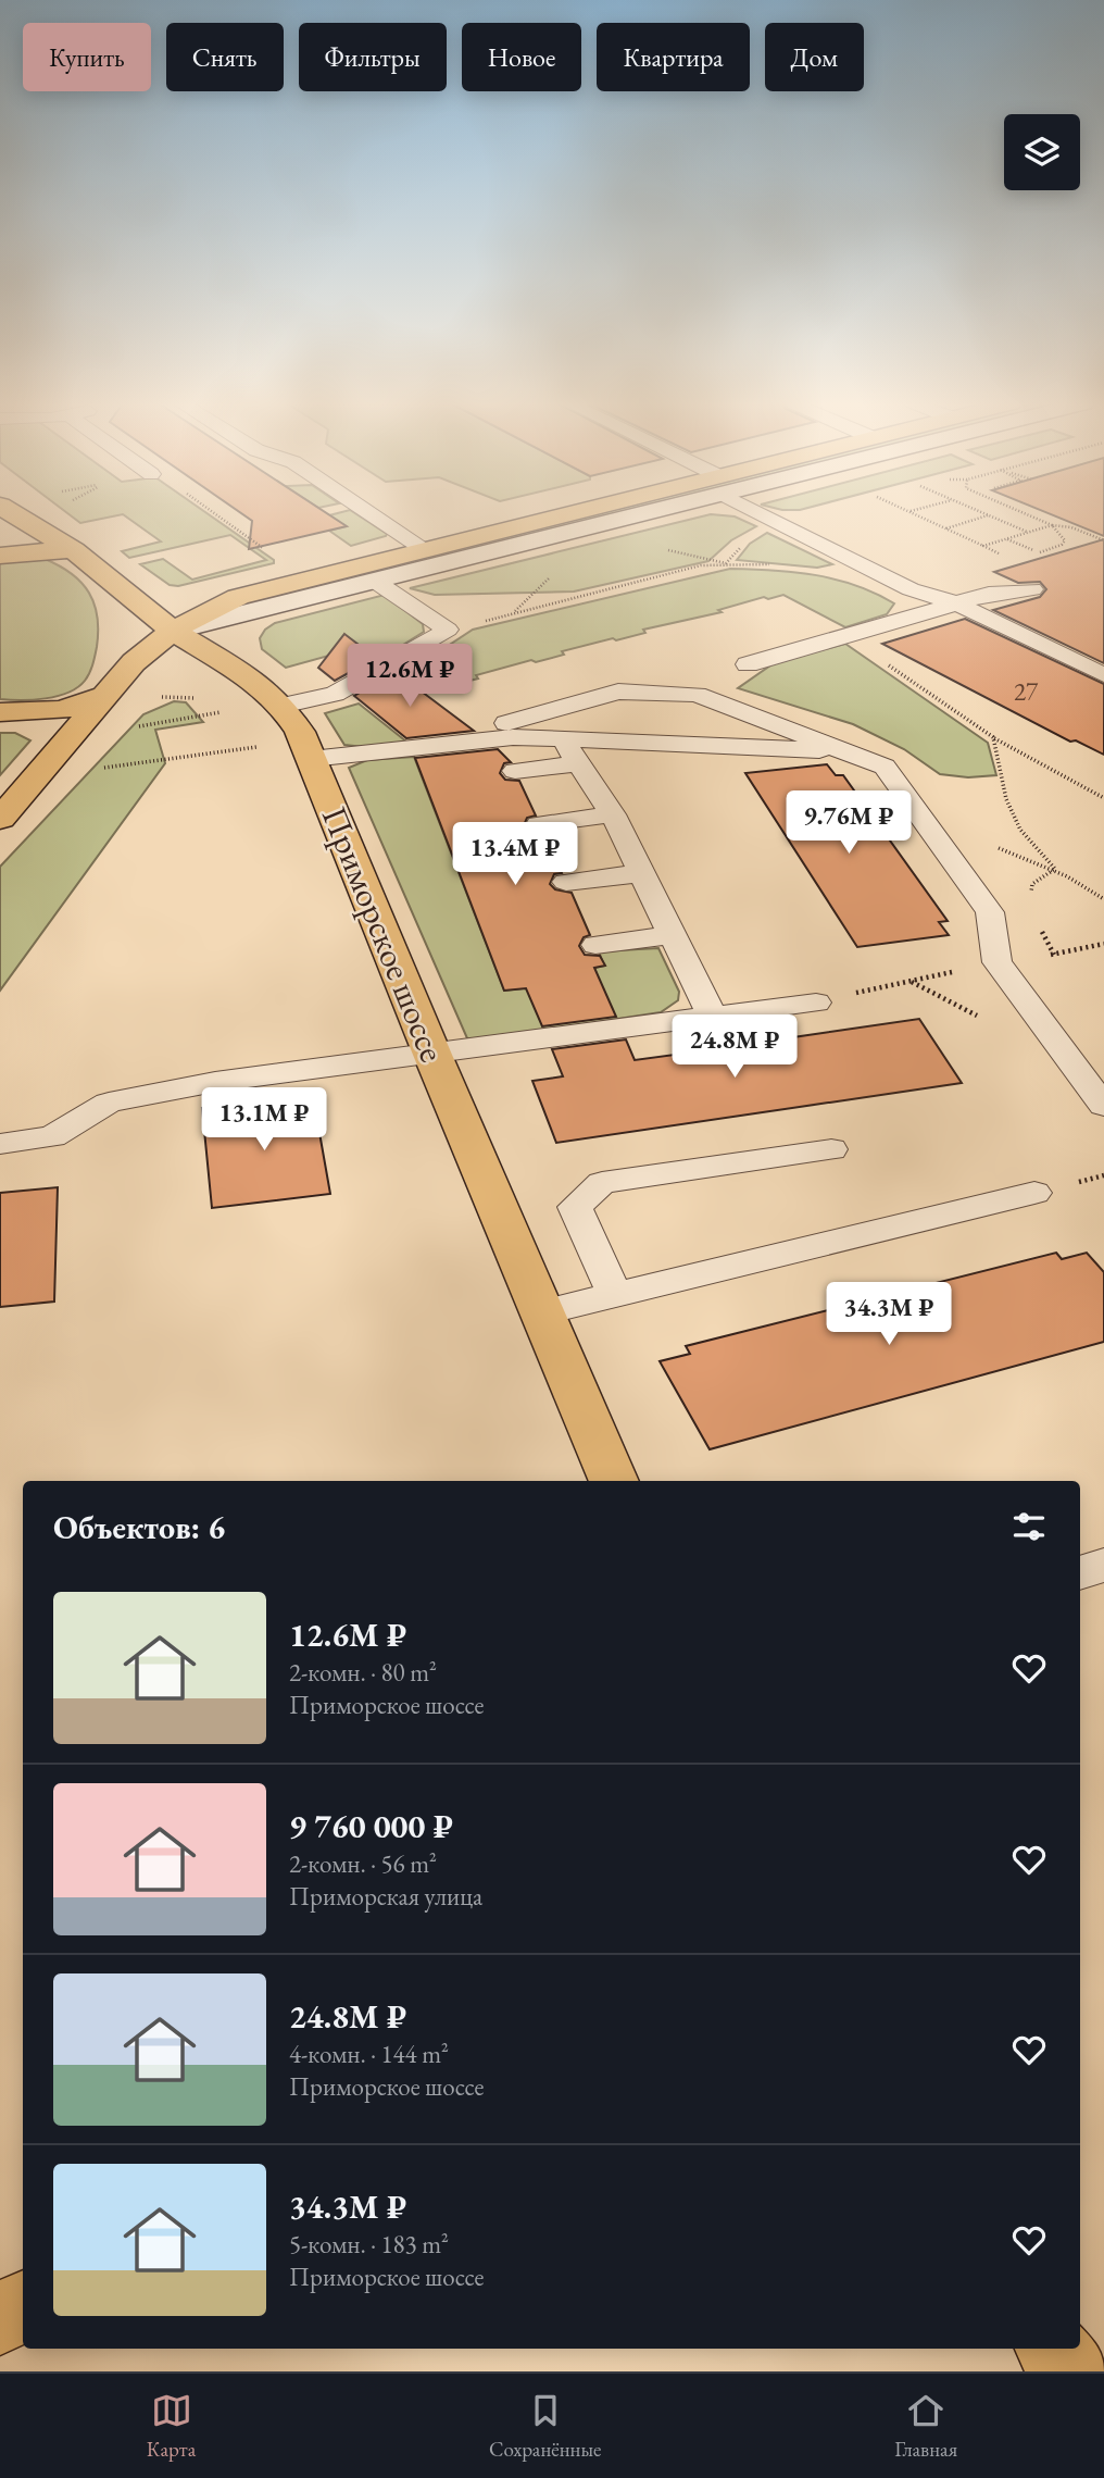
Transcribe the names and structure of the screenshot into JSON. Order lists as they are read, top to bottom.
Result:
{
  "streets": {
    "main road": ["Приморское шоссе"]
  },
  "house_numbers": ["27"],
  "page": {
    "chip": [
      "Купить",
      "Снять",
      "Фильтры",
      "Новое",
      "Квартира",
      "Дом"
    ],
    "price": [
      "12.6M ₽",
      "9.76M ₽",
      "13.4M ₽",
      "24.8M ₽",
      "13.1M ₽",
      "34.3M ₽"
    ],
    "heading": "Объектов: 6",
    "list": [
      {
        "name": "12.6M ₽",
        "note": "2-комн. · 80 m² · Приморское шоссе"
      },
      {
        "name": "9 760 000 ₽",
        "note": "2-комн. · 56 m² · Приморская улица"
      },
      {
        "name": "24.8M ₽",
        "note": "4-комн. · 144 m² · Приморское шоссе"
      },
      {
        "name": "34.3M ₽",
        "note": "5-комн. · 183 m² · Приморское шоссе"
      }
    ],
    "tabs": ["Карта", "Сохранённые", "Главная"]
  }
}
